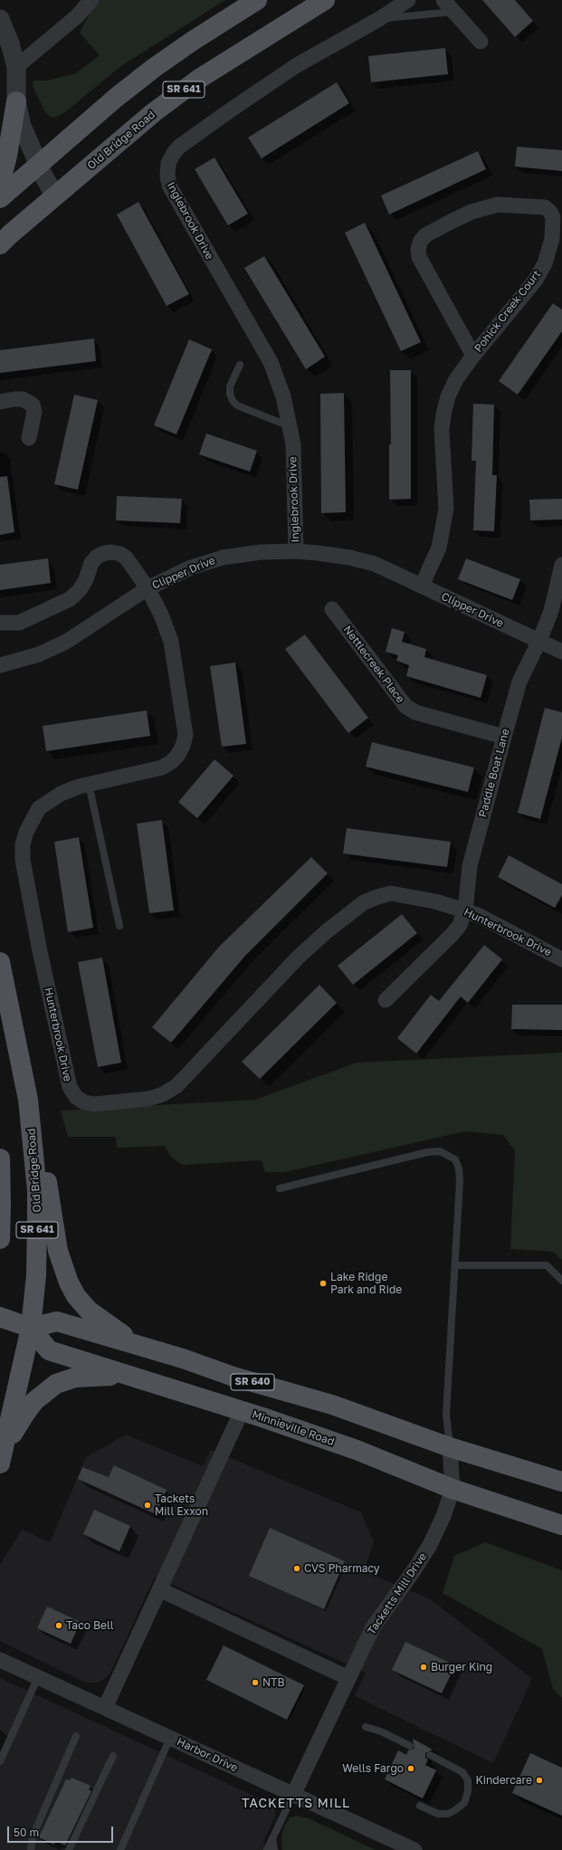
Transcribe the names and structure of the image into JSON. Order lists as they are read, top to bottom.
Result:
{
  "streets": {
    "main road": [
      "SR 641",
      "Old Bridge Road",
      "SR 640",
      "Minnieville Road"
    ],
    "street": [
      "Inglebrook Drive",
      "Pohick Creek Court",
      "Clipper Drive",
      "Nettlecreek Place",
      "Paddle Boat Lane",
      "Hunterbrook Drive",
      "Tacketts Mill Drive",
      "Harbor Drive"
    ]
  },
  "crossings": [
    ["Old Bridge Road", "SR 640"],
    ["Old Bridge Road", "Minnieville Road"],
    ["Inglebrook Drive", "Clipper Drive"],
    ["Pohick Creek Court", "Clipper Drive"],
    ["Clipper Drive", "Paddle Boat Lane"],
    ["Clipper Drive", "Hunterbrook Drive"],
    ["Nettlecreek Place", "Paddle Boat Lane"],
    ["Paddle Boat Lane", "Hunterbrook Drive"],
    ["SR 640", "Minnieville Road"],
    ["SR 640", "Tacketts Mill Drive"],
    ["Minnieville Road", "Tacketts Mill Drive"],
    ["Tacketts Mill Drive", "Harbor Drive"]
  ],
  "districts": ["TACKETTS MILL"],
  "places": [
    "Lake Ridge Park and Ride",
    "Tackets Mill Exxon",
    "CVS Pharmacy",
    "Taco Bell",
    "Burger King",
    "NTB",
    "Wells Fargo",
    "Kindercare"
  ],
  "scale_bar": "50 m"
}
